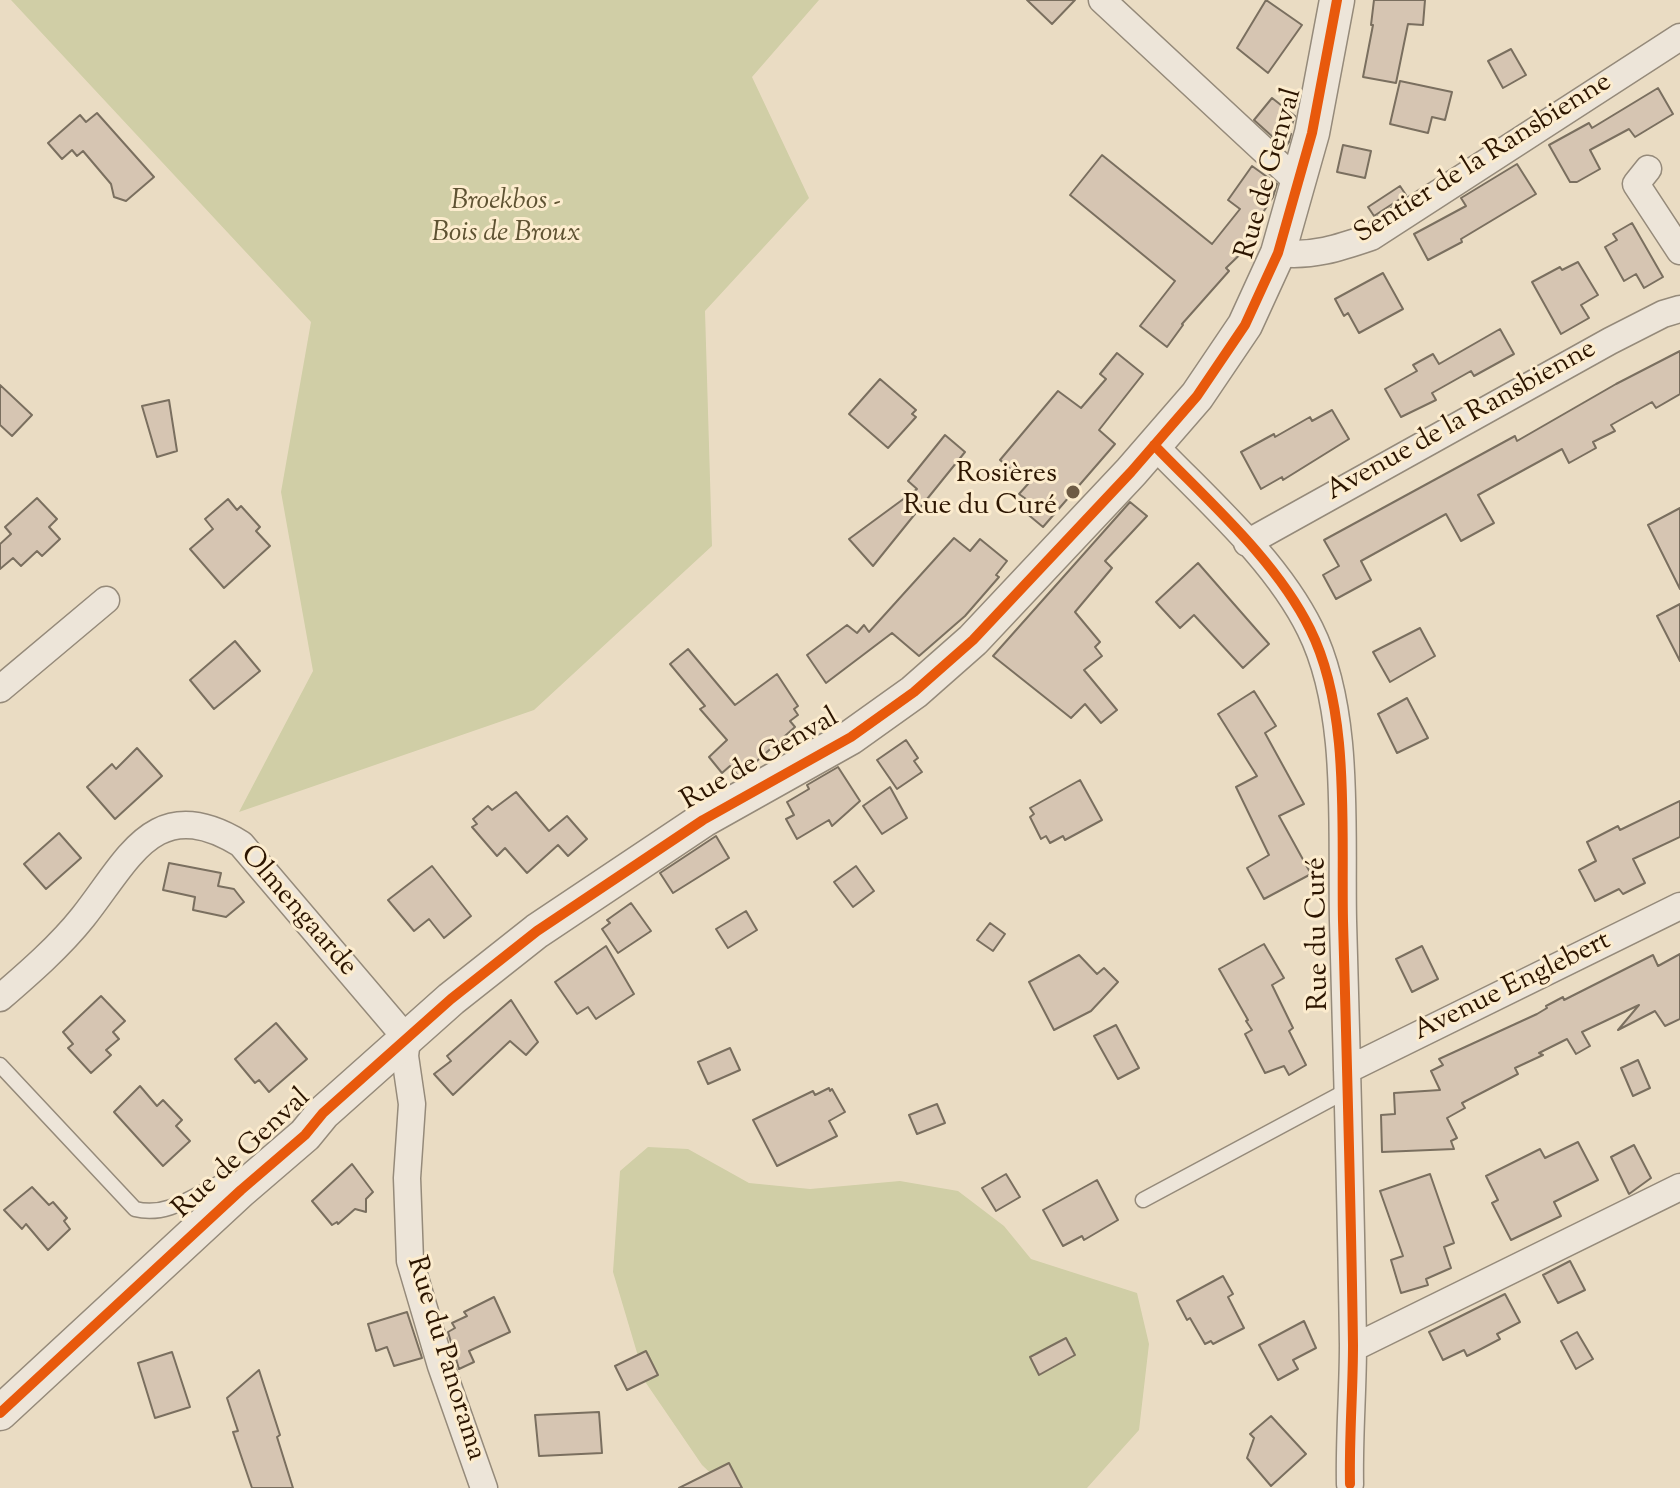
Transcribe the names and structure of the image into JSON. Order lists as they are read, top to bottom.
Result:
{
  "streets": {
    "street": [
      "Sentier de la Ransbienne",
      "Rue de Genval",
      "Avenue de la Ransbienne",
      "Olmengaarde",
      "Rue du Curé",
      "Avenue Englebert",
      "Rue du Panorama"
    ]
  },
  "crossings": [
    ["Sentier de la Ransbienne", "Rue de Genval"],
    ["Rue de Genval", "Olmengaarde"],
    ["Rue de Genval", "Rue du Curé"],
    ["Rue de Genval", "Rue du Panorama"],
    ["Avenue de la Ransbienne", "Rue du Curé"],
    ["Olmengaarde", "Rue du Panorama"],
    ["Rue du Curé", "Avenue Englebert"]
  ],
  "parks": ["Broekbos - Bois de Broux"],
  "places": ["Rosières Rue du Curé"]
}
